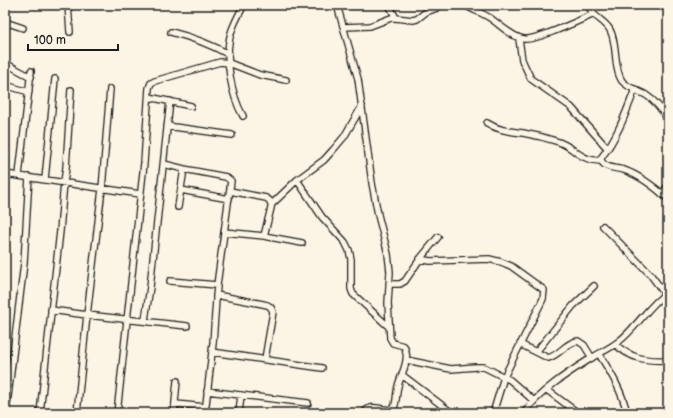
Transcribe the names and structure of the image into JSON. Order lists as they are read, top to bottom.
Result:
{
  "scale_bar": "100 m"
}
